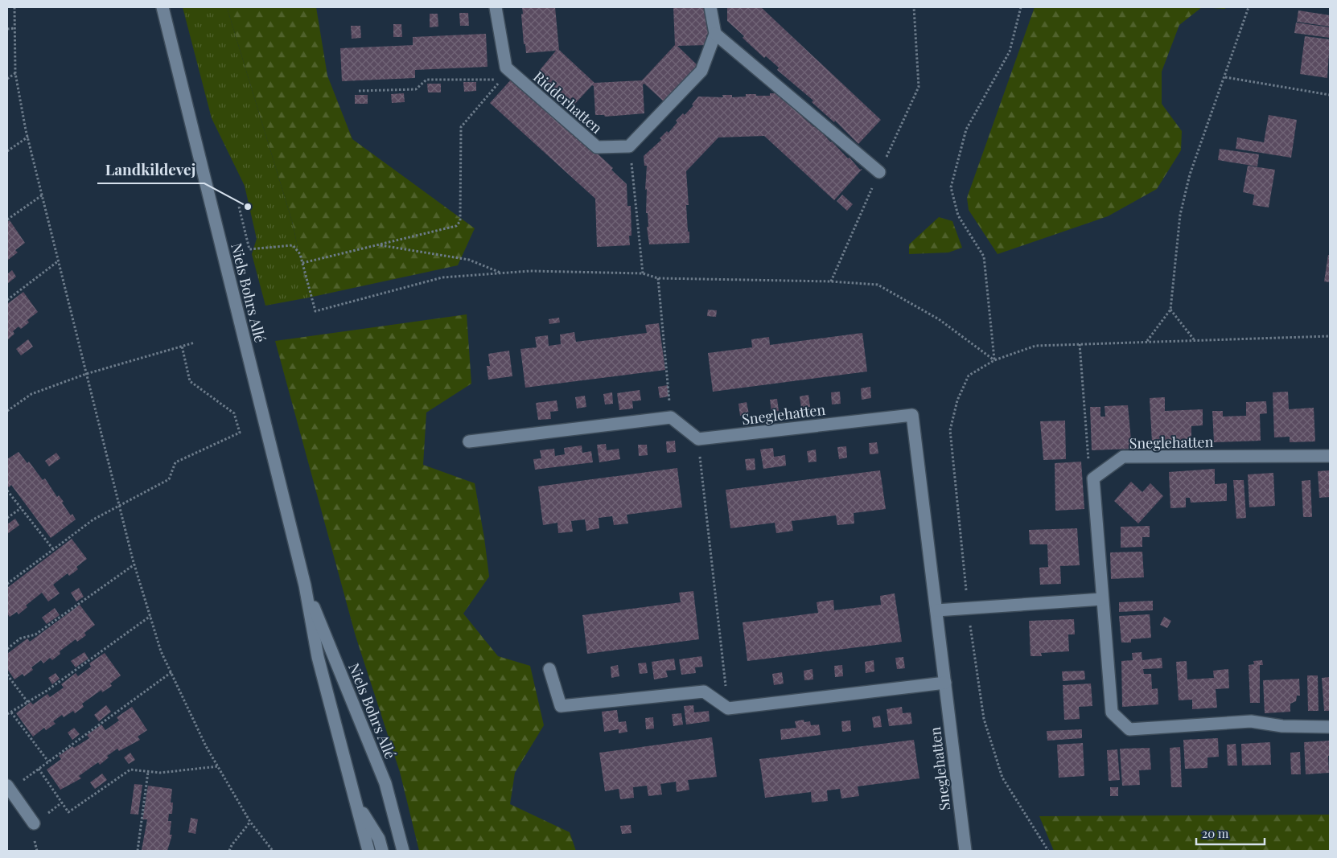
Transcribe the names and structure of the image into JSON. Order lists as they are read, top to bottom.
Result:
{
  "streets": {
    "street": ["Ridderhatten", "Niels Bohrs Allé", "Sneglehatten"]
  },
  "places": ["Landkildevej"],
  "scale_bar": "20 m"
}
